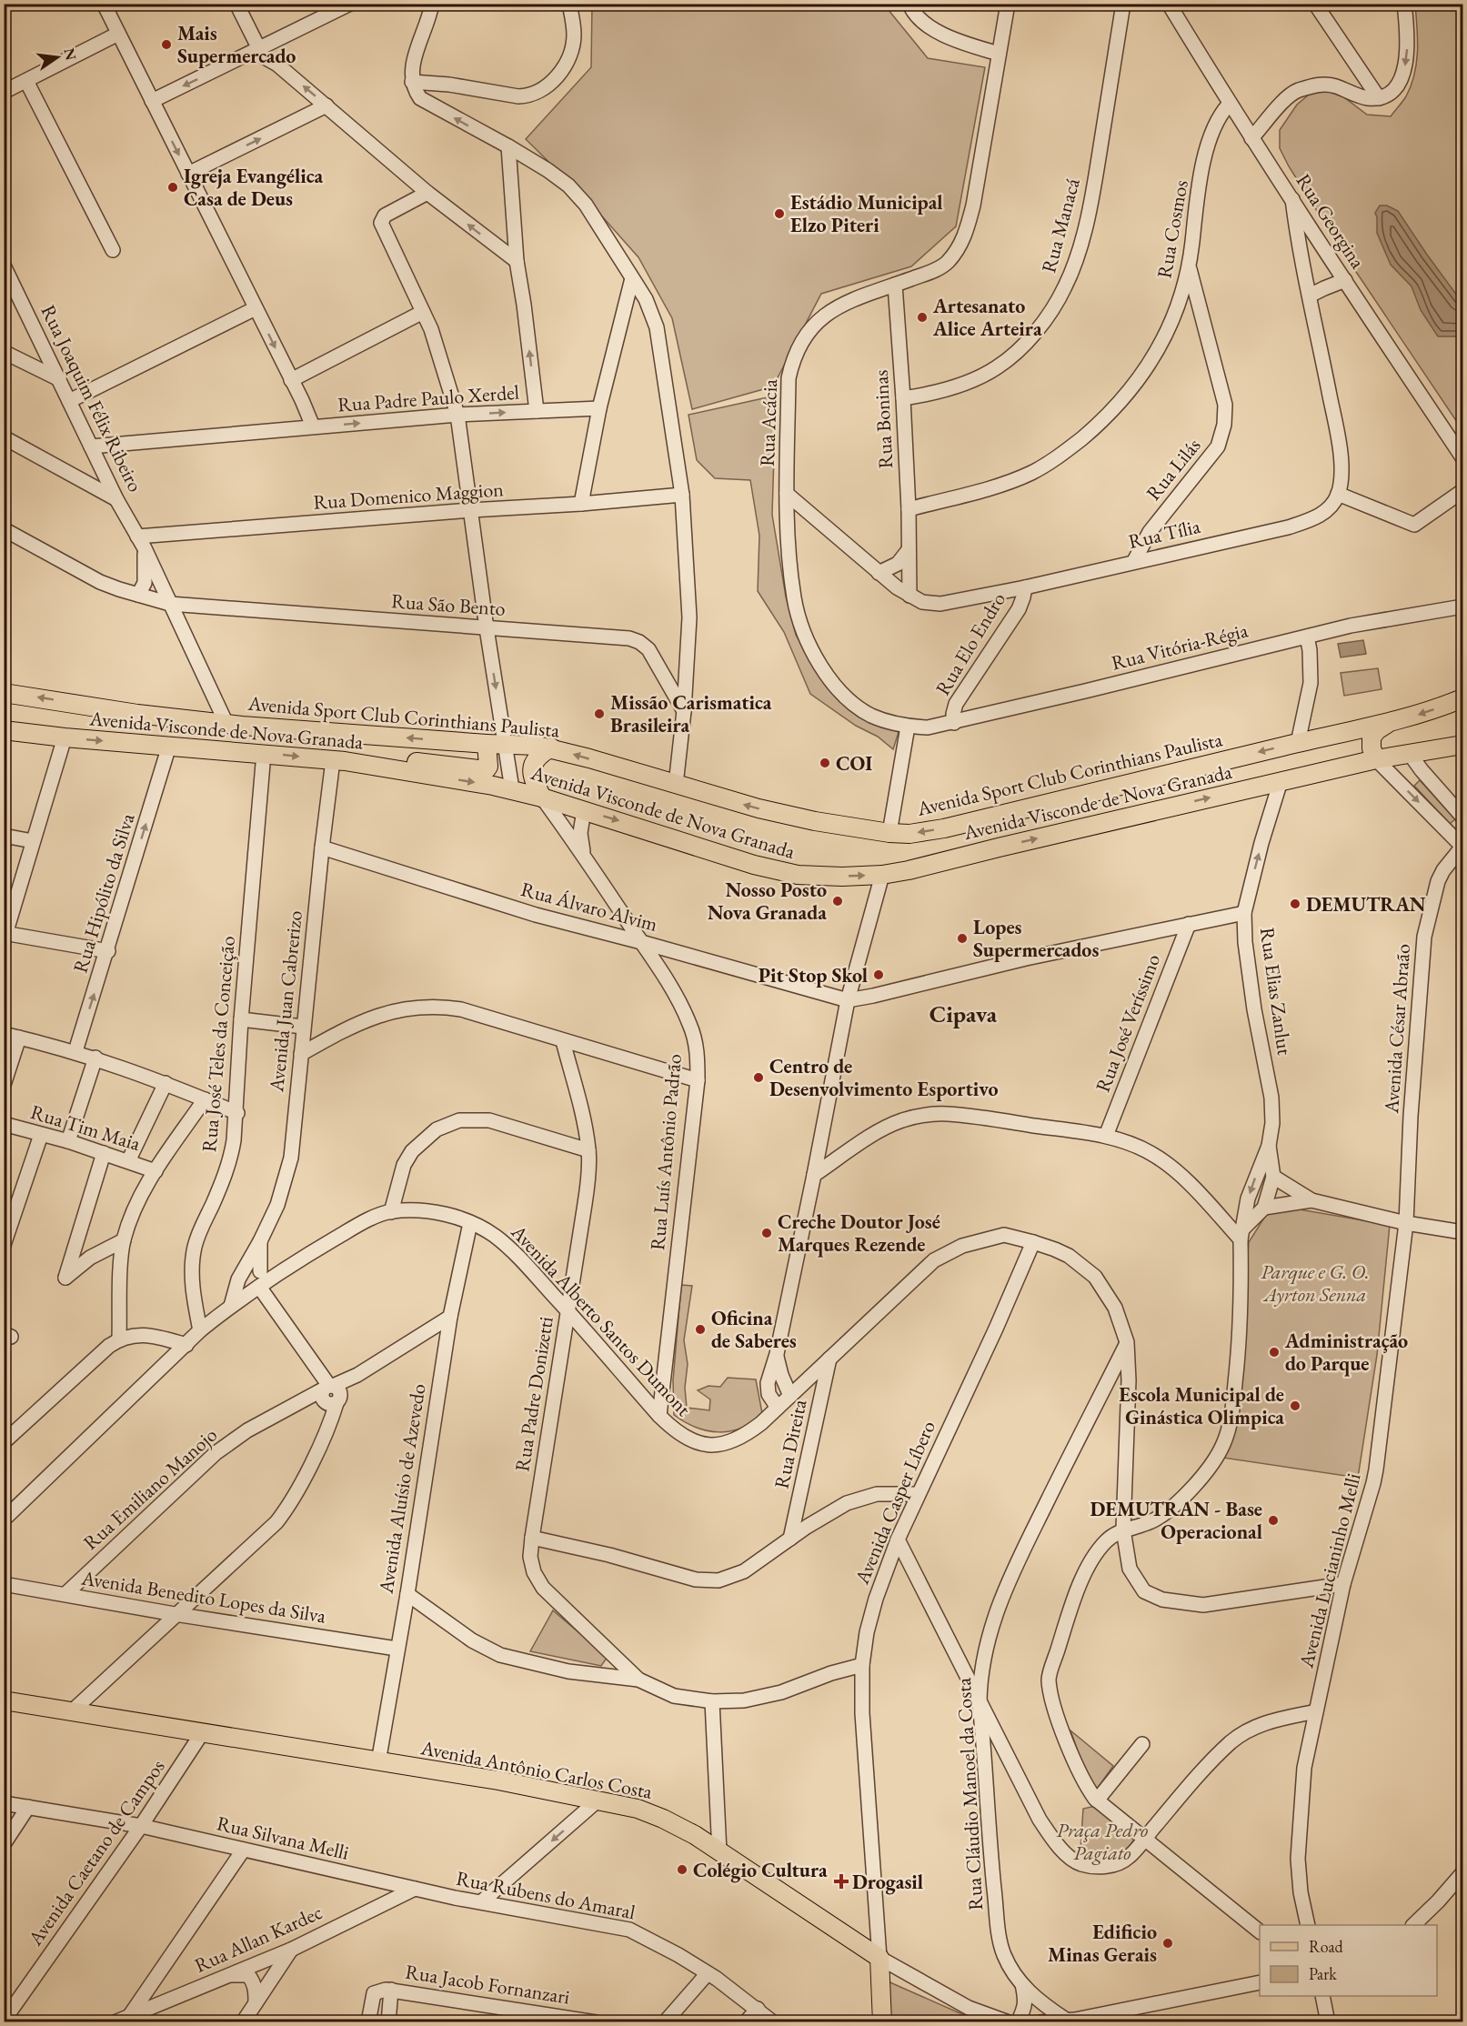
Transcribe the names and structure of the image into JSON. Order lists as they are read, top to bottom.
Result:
{
  "streets": {
    "main road": ["Avenida Sport Club Corinthians Paulista", "Avenida Visconde de Nova Granada", "Avenida Antônio Carlos Costa"],
    "street": [
      "Rua Georgina",
      "Rua Manacá",
      "Rua Cosmos",
      "Rua Joaquim Félix Ribeiro",
      "Rua Padre Paulo Xerdel",
      "Rua Boninas",
      "Rua Acácia",
      "Rua Lilás",
      "Rua Domenico Maggion",
      "Rua Tília",
      "Rua São Bento",
      "Rua Elo Endro",
      "Rua Vitória-Régia",
      "Rua Hipólito da Silva",
      "Rua Álvaro Alvim",
      "Rua Elias Zanlut",
      "Avenida Juan Cabrerizo",
      "Rua José Veríssimo",
      "Avenida César Abraão",
      "Rua José Teles da Conceição",
      "Rua Tim Maia",
      "Rua Luís Antônio Padrão",
      "Avenida Alberto Santos Dumont",
      "Rua Padre Donizetti",
      "Rua Direita",
      "Rua Emiliano Manojo",
      "Avenida Aluísio de Azevedo",
      "Avenida Casper Líbero",
      "Avenida Lucianinho Melli",
      "Avenida Benedito Lopes da Silva",
      "Rua Cláudio Manoel da Costa",
      "Rua Silvana Melli",
      "Avenida Caetano de Campos",
      "Rua Rubens do Amaral",
      "Rua Allan Kardec",
      "Rua Jacob Fornanzari"
    ]
  },
  "crossings": [
    ["Rua Georgina", "Rua Cosmos"],
    ["Rua Manacá", "Rua Boninas"],
    ["Rua Cosmos", "Rua Boninas"],
    ["Rua Cosmos", "Rua Lilás"],
    ["Rua Joaquim Félix Ribeiro", "Rua Padre Paulo Xerdel"],
    ["Rua Joaquim Félix Ribeiro", "Rua Domenico Maggion"],
    ["Rua Joaquim Félix Ribeiro", "Rua São Bento"],
    ["Rua Joaquim Félix Ribeiro", "Avenida Sport Club Corinthians Paulista"],
    ["Rua Boninas", "Rua Acácia"],
    ["Rua Boninas", "Rua Tília"],
    ["Rua Acácia", "Rua Tília"],
    ["Rua Acácia", "Rua Vitória-Régia"],
    ["Rua Lilás", "Rua Tília"],
    ["Rua Tília", "Rua Elo Endro"],
    ["Rua Elo Endro", "Rua Vitória-Régia"],
    ["Avenida Visconde de Nova Granada", "Rua Hipólito da Silva"],
    ["Avenida Visconde de Nova Granada", "Rua Elias Zanlut"],
    ["Avenida Visconde de Nova Granada", "Avenida Juan Cabrerizo"],
    ["Avenida Visconde de Nova Granada", "Rua José Teles da Conceição"],
    ["Avenida Visconde de Nova Granada", "Rua Luís Antônio Padrão"],
    ["Rua Álvaro Alvim", "Avenida Juan Cabrerizo"],
    ["Rua Álvaro Alvim", "Rua Luís Antônio Padrão"],
    ["Avenida Juan Cabrerizo", "Avenida Alberto Santos Dumont"],
    ["Avenida César Abraão", "Avenida Lucianinho Melli"],
    ["Rua José Teles da Conceição", "Avenida Alberto Santos Dumont"],
    ["Rua Luís Antônio Padrão", "Avenida Alberto Santos Dumont"],
    ["Avenida Alberto Santos Dumont", "Rua Padre Donizetti"],
    ["Avenida Alberto Santos Dumont", "Rua Direita"],
    ["Avenida Alberto Santos Dumont", "Avenida Aluísio de Azevedo"],
    ["Avenida Alberto Santos Dumont", "Avenida Casper Líbero"],
    ["Avenida Alberto Santos Dumont", "Avenida Lucianinho Melli"],
    ["Avenida Alberto Santos Dumont", "Rua Cláudio Manoel da Costa"],
    ["Rua Emiliano Manojo", "Avenida Aluísio de Azevedo"],
    ["Rua Emiliano Manojo", "Avenida Benedito Lopes da Silva"],
    ["Avenida Aluísio de Azevedo", "Avenida Benedito Lopes da Silva"],
    ["Avenida Aluísio de Azevedo", "Avenida Antônio Carlos Costa"],
    ["Avenida Casper Líbero", "Avenida Antônio Carlos Costa"],
    ["Avenida Antônio Carlos Costa", "Avenida Caetano de Campos"],
    ["Rua Silvana Melli", "Avenida Caetano de Campos"],
    ["Rua Silvana Melli", "Rua Rubens do Amaral"],
    ["Rua Silvana Melli", "Rua Allan Kardec"],
    ["Rua Rubens do Amaral", "Rua Allan Kardec"]
  ],
  "one_way": ["Avenida Sport Club Corinthians Paulista", "Avenida Visconde de Nova Granada"],
  "districts": ["Cipava"],
  "parks": ["Parque e G. O. Ayrton Senna", "Praça Pedro Pagiato"],
  "places": {
    "other": [
      "Mais Supermercado",
      "Igreja Evangélica Casa de Deus",
      "Estádio Municipal Elzo Piteri",
      "Artesanato Alice Arteira",
      "Missão Carismatica Brasileira",
      "COI",
      "Nosso Posto Nova Granada",
      "DEMUTRAN",
      "Lopes Supermercados",
      "Pit Stop Skol",
      "Centro de Desenvolvimento Esportivo",
      "Creche Doutor José Marques Rezende",
      "Oficina de Saberes",
      "Administração do Parque",
      "Escola Municipal de Ginástica Olimpica",
      "DEMUTRAN - Base Operacional",
      "Colégio Cultura",
      "Edificio Minas Gerais"
    ],
    "health": ["Drogasil"]
  },
  "legend": ["Road", "Park"],
  "north": "right"
}
